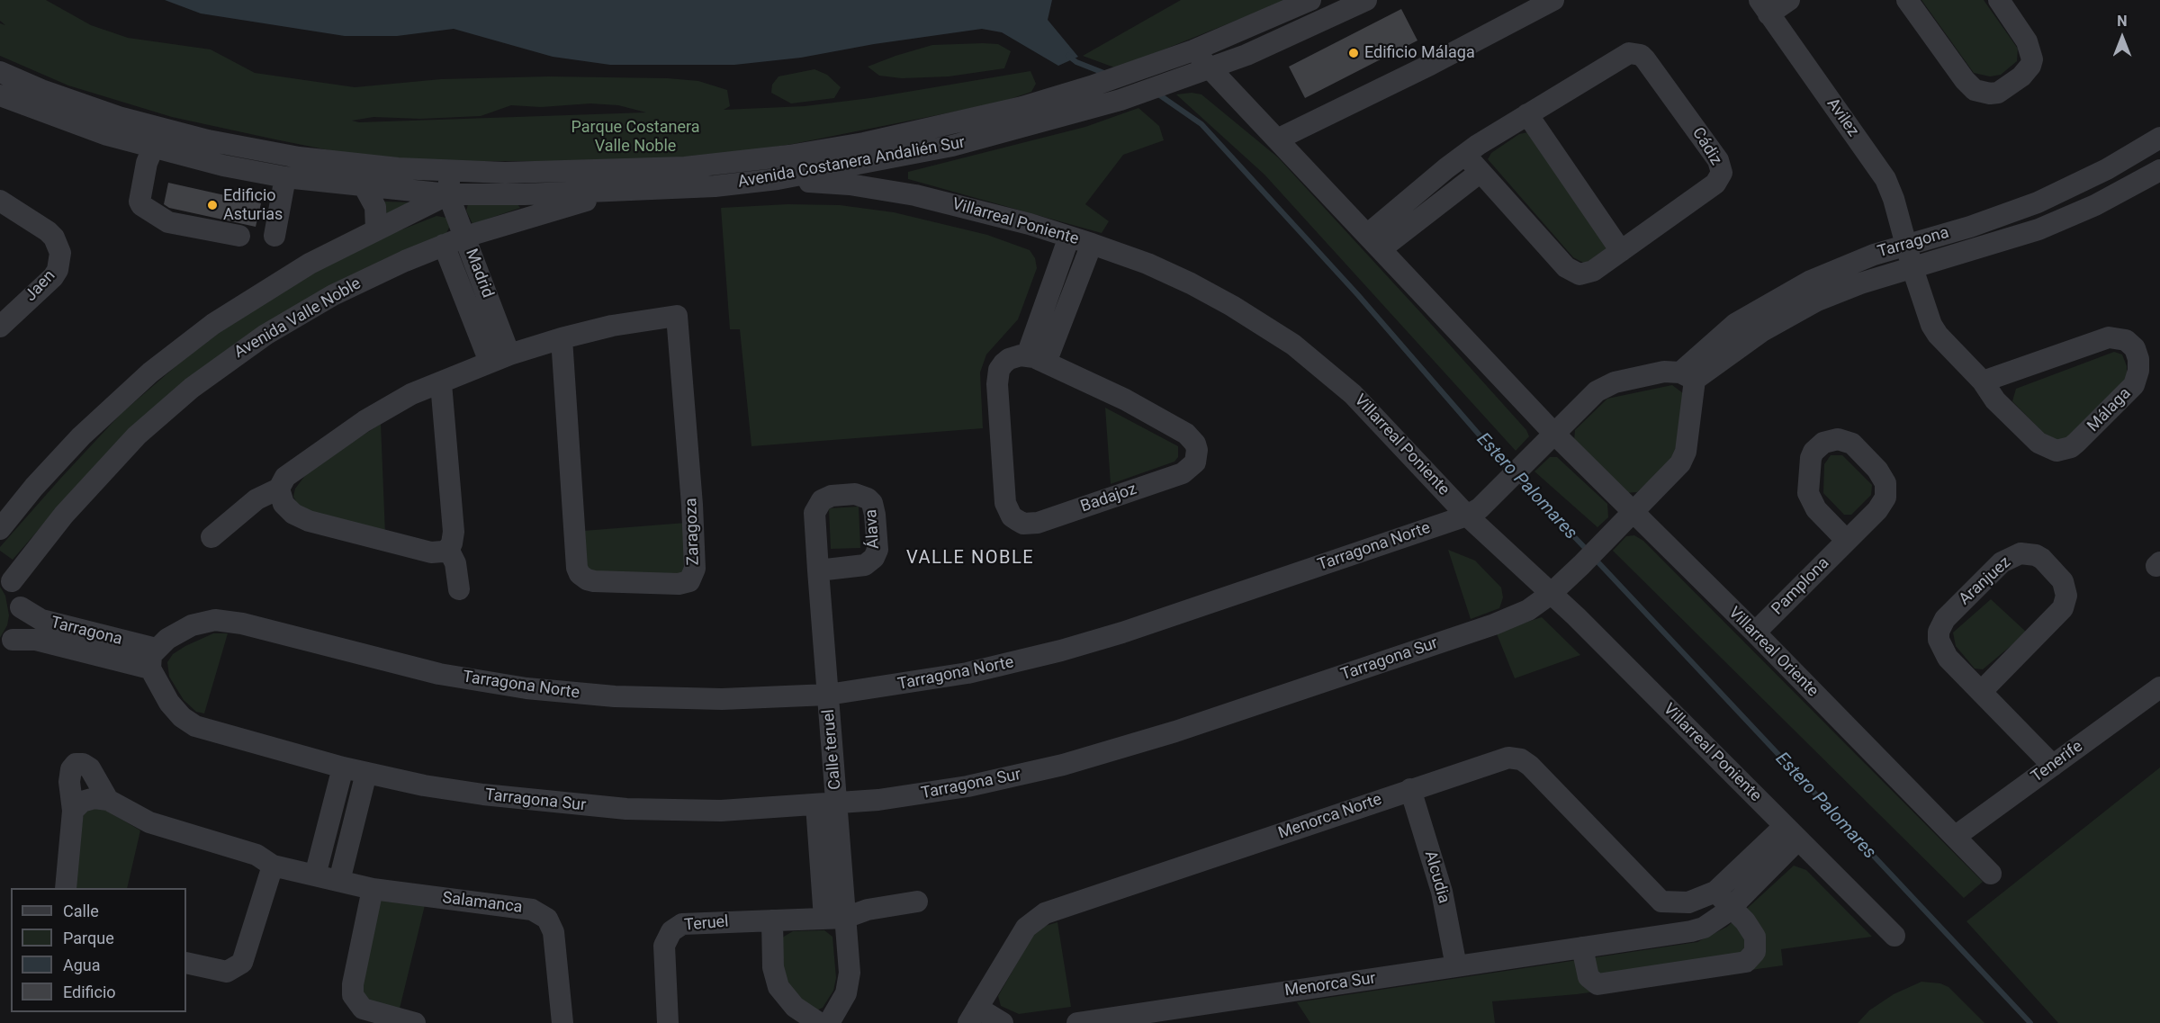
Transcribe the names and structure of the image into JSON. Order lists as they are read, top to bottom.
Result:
{
  "streets": {
    "street": [
      "Avilez",
      "Cádiz",
      "Avenida Costanera Andalién Sur",
      "Villarreal Poniente",
      "Tarragona",
      "Madrid",
      "Jaen",
      "Avenida Valle Noble",
      "Málaga",
      "Badajoz",
      "Zaragoza",
      "Tarragona Norte",
      "Aranjuez",
      "Pamplona",
      "Villarreal Oriente",
      "Tarragona Sur",
      "Calle teruel",
      "Tenerife",
      "Menorca Norte",
      "Alcudia",
      "Salamanca",
      "Teruel",
      "Menorca Sur"
    ]
  },
  "crossings": [
    ["Avilez", "Tarragona"],
    ["Avilez", "Málaga"],
    ["Cádiz", "Villarreal Oriente"],
    ["Avenida Costanera Andalién Sur", "Villarreal Poniente"],
    ["Avenida Costanera Andalién Sur", "Madrid"],
    ["Avenida Costanera Andalién Sur", "Avenida Valle Noble"],
    ["Avenida Costanera Andalién Sur", "Villarreal Oriente"],
    ["Villarreal Poniente", "Tarragona Norte"],
    ["Villarreal Poniente", "Tarragona Sur"],
    ["Villarreal Poniente", "Menorca Sur"],
    ["Tarragona", "Avenida Valle Noble"],
    ["Tarragona", "Tarragona Norte"],
    ["Tarragona", "Tarragona Sur"],
    ["Madrid", "Avenida Valle Noble"],
    ["Madrid", "Zaragoza"],
    ["Tarragona Norte", "Villarreal Oriente"],
    ["Tarragona Norte", "Tarragona Sur"],
    ["Tarragona Norte", "Calle teruel"],
    ["Aranjuez", "Tenerife"],
    ["Pamplona", "Villarreal Oriente"],
    ["Villarreal Oriente", "Tarragona Sur"],
    ["Villarreal Oriente", "Tenerife"],
    ["Tarragona Sur", "Calle teruel"],
    ["Menorca Norte", "Alcudia"],
    ["Alcudia", "Menorca Sur"]
  ],
  "districts": ["VALLE NOBLE"],
  "water": ["Estero Palomares"],
  "parks": ["Parque Costanera Valle Noble"],
  "places": ["Edificio Málaga", "Edificio Asturias"],
  "legend": [
    "Calle",
    "Parque",
    "Agua",
    "Edificio"
  ],
  "north": "top"
}
